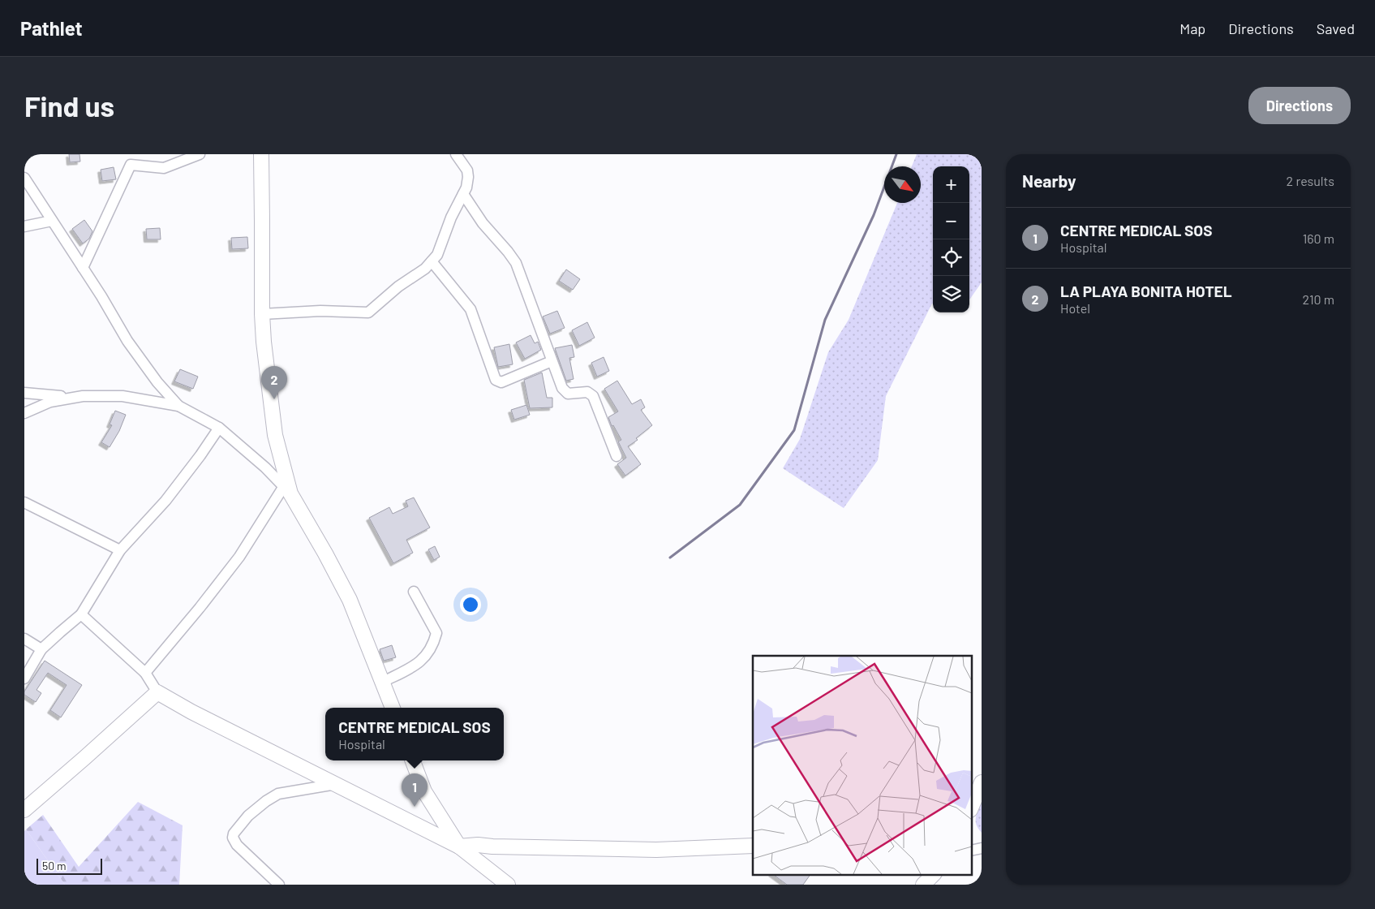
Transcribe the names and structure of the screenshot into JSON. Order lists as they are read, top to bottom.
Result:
{
  "scale_bar": "50 m",
  "north": "bottom right",
  "page": {
    "header": "Pathlet",
    "nav": ["Map", "Directions", "Saved"],
    "buttons": "Directions",
    "title": "Find us",
    "heading": ["Nearby", "2 results"],
    "map_buttons": ["+", "−"],
    "list": [
      {
        "mark": "1",
        "name": "CENTRE MEDICAL SOS",
        "note": "Hospital",
        "value": "160 m"
      },
      {
        "mark": "2",
        "name": "LA PLAYA BONITA HOTEL",
        "note": "Hotel",
        "value": "210 m"
      }
    ],
    "pins": ["2", "1"],
    "popup": ["CENTRE MEDICAL SOS", "Hospital"],
    "scale": "50 m"
  }
}
